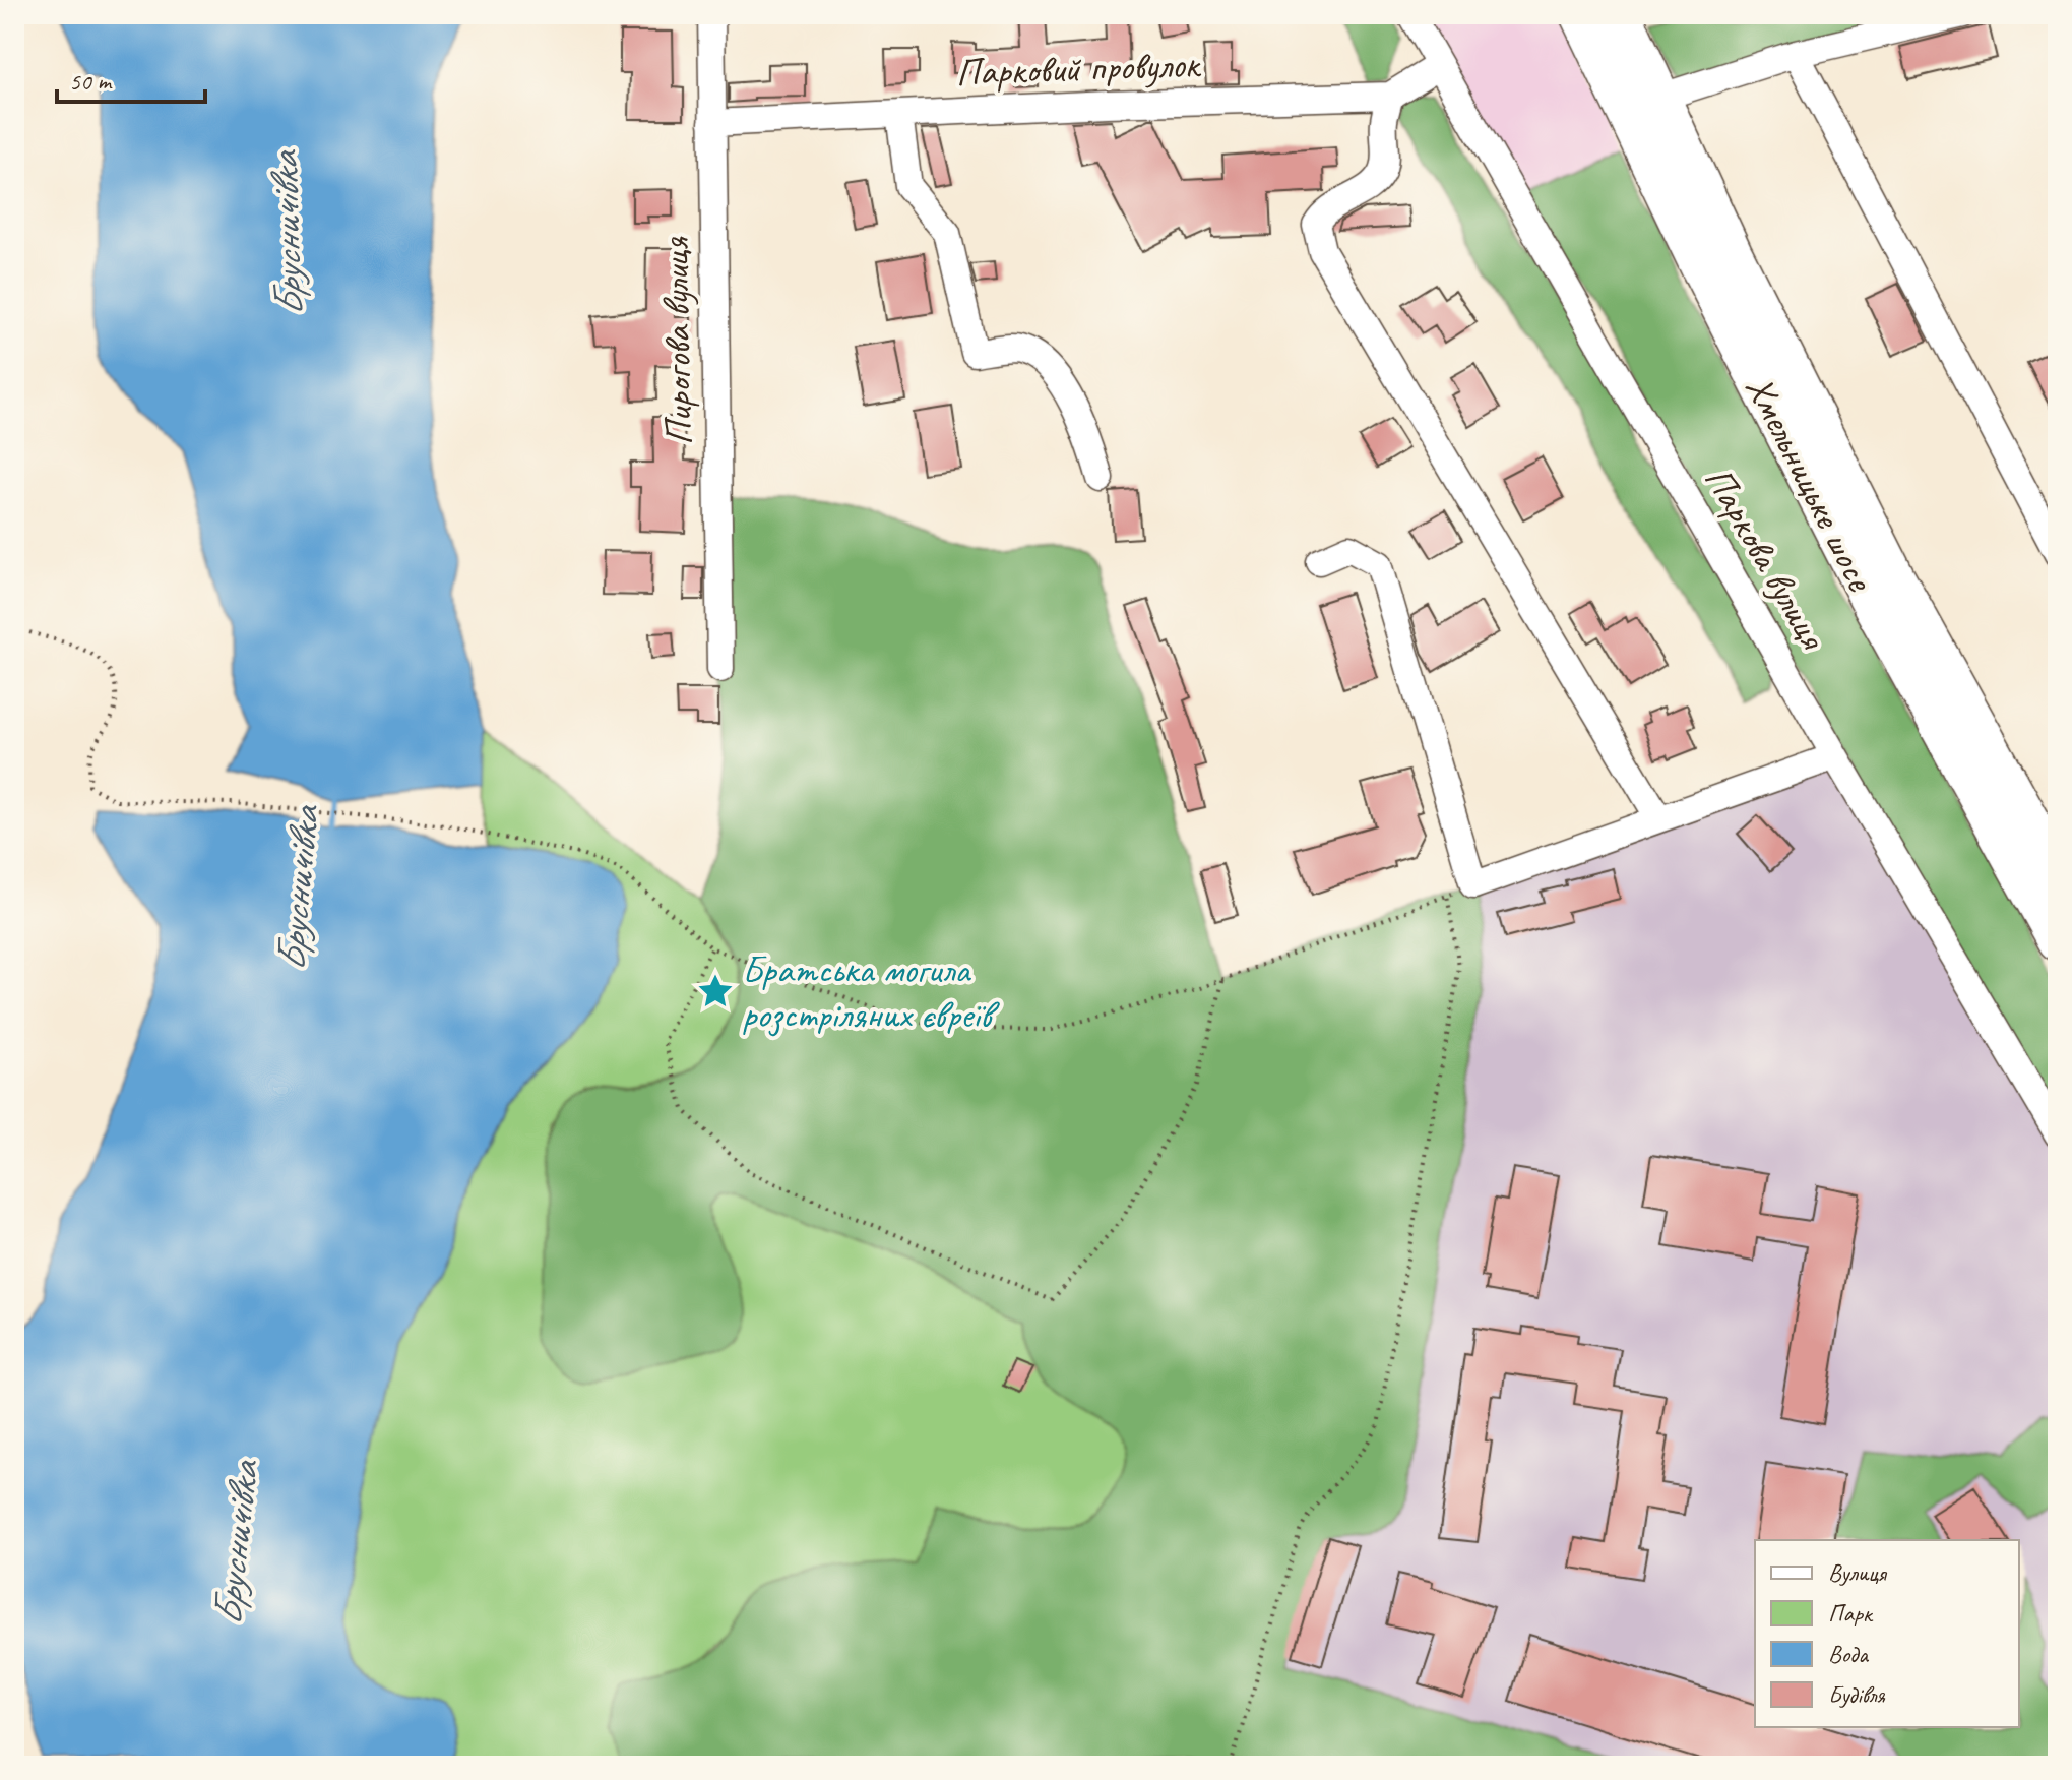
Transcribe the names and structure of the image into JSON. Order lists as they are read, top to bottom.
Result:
{
  "streets": {
    "highway": ["Хмельницьке шосе"],
    "street": ["Парковий провулок", "Пирогова вулиця", "Паркова вулиця"]
  },
  "crossings": [
    ["Парковий провулок", "Пирогова вулиця"],
    ["Парковий провулок", "Паркова вулиця"]
  ],
  "water": ["Брусничівка"],
  "places": {
    "place": ["Братська могила розстріляних євреїв"]
  },
  "legend": [
    "Вулиця",
    "Парк",
    "Вода",
    "Будівля"
  ],
  "scale_bar": "50 m"
}
